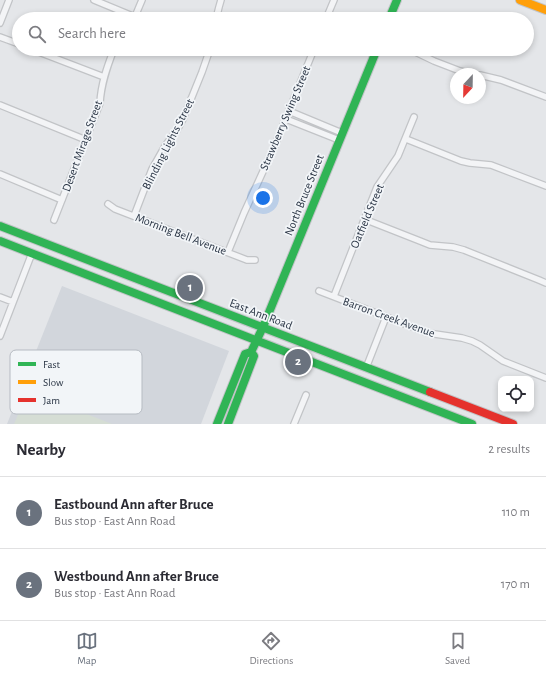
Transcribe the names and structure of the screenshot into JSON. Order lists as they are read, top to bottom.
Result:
{
  "streets": {
    "main road": ["North Bruce Street", "East Ann Road"],
    "street": [
      "Strawberry Swing Street",
      "Blinding Lights Street",
      "Desert Mirage Street",
      "Oatfield Street",
      "Morning Bell Avenue",
      "Barron Creek Avenue"
    ]
  },
  "crossings": [
    ["Strawberry Swing Street", "Morning Bell Avenue"],
    ["Blinding Lights Street", "Morning Bell Avenue"],
    ["North Bruce Street", "East Ann Road"],
    ["Oatfield Street", "Barron Creek Avenue"]
  ],
  "legend": ["Fast", "Slow", "Jam"],
  "north": "bottom",
  "page": {
    "search": "Search here",
    "pins": ["1", "2"],
    "heading": ["Nearby", "2 results"],
    "list": [
      {
        "mark": "1",
        "name": "Eastbound Ann after Bruce",
        "note": "Bus stop · East Ann Road",
        "value": "110 m"
      },
      {
        "mark": "2",
        "name": "Westbound Ann after Bruce",
        "note": "Bus stop · East Ann Road",
        "value": "170 m"
      }
    ],
    "nav": ["Map", "Directions", "Saved"]
  }
}
